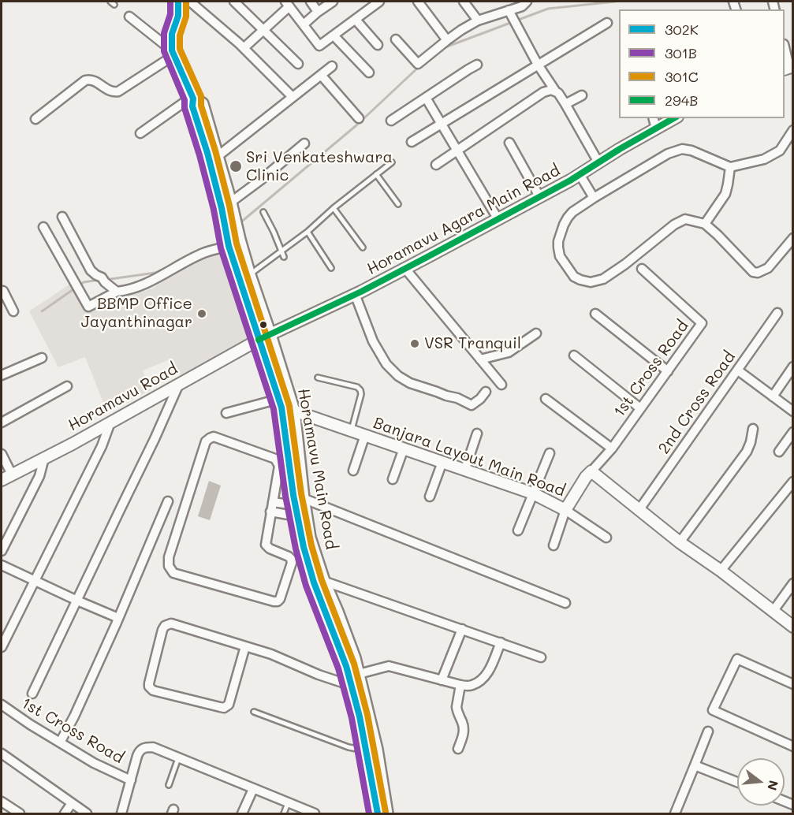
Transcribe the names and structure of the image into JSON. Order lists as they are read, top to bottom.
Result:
{
  "streets": {
    "main road": ["Horamavu Main Road"],
    "street": [
      "Horamavu Agara Main Road",
      "1st Cross Road",
      "Horamavu Road",
      "2nd Cross Road",
      "Banjara Layout Main Road"
    ]
  },
  "crossings": [
    ["Horamavu Agara Main Road", "Horamavu Road"],
    ["Horamavu Agara Main Road", "Horamavu Main Road"],
    ["1st Cross Road", "Banjara Layout Main Road"],
    ["Horamavu Road", "Horamavu Main Road"],
    ["Banjara Layout Main Road", "Horamavu Main Road"]
  ],
  "places": ["Sri Venkateshwara Clinic", "BBMP Office Jayanthinagar", "VSR Tranquil"],
  "lines": [
    "transit line 302K",
    "transit line 301B",
    "transit line 301C",
    "transit line 294B"
  ],
  "legend": [
    "302K",
    "301B",
    "301C",
    "294B"
  ],
  "north": "right"
}
